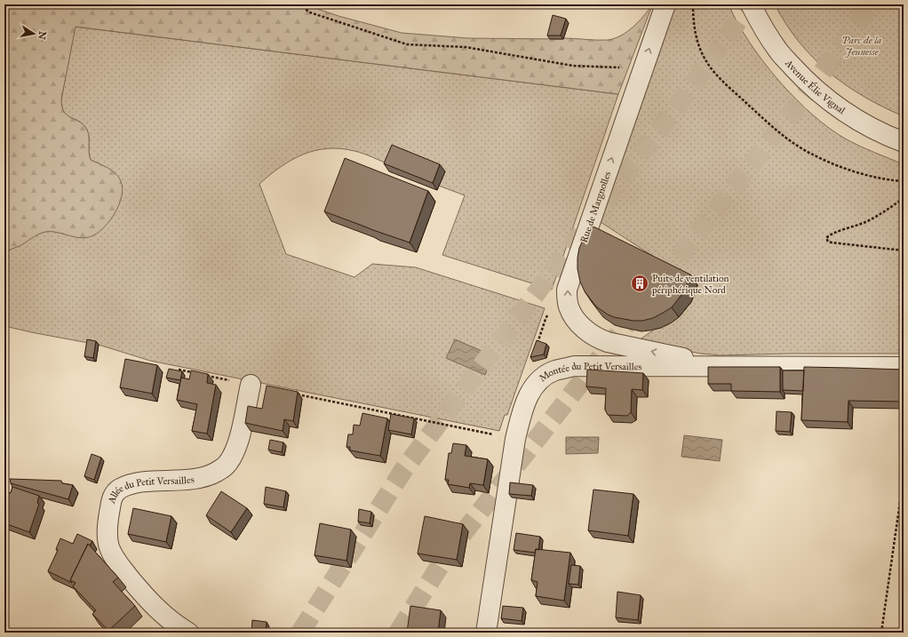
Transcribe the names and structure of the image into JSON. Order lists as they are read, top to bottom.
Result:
{
  "streets": {
    "street": [
      "Avenue Élie Vignal",
      "Rue de Margnolles",
      "Montée du Petit Versailles",
      "Allée du Petit Versailles"
    ]
  },
  "crossings": [
    ["Rue de Margnolles", "Montée du Petit Versailles"]
  ],
  "parks": ["Parc de la Jeunesse"],
  "places": {
    "building": ["Puits de ventilation périphérique Nord"]
  },
  "north": "right"
}
